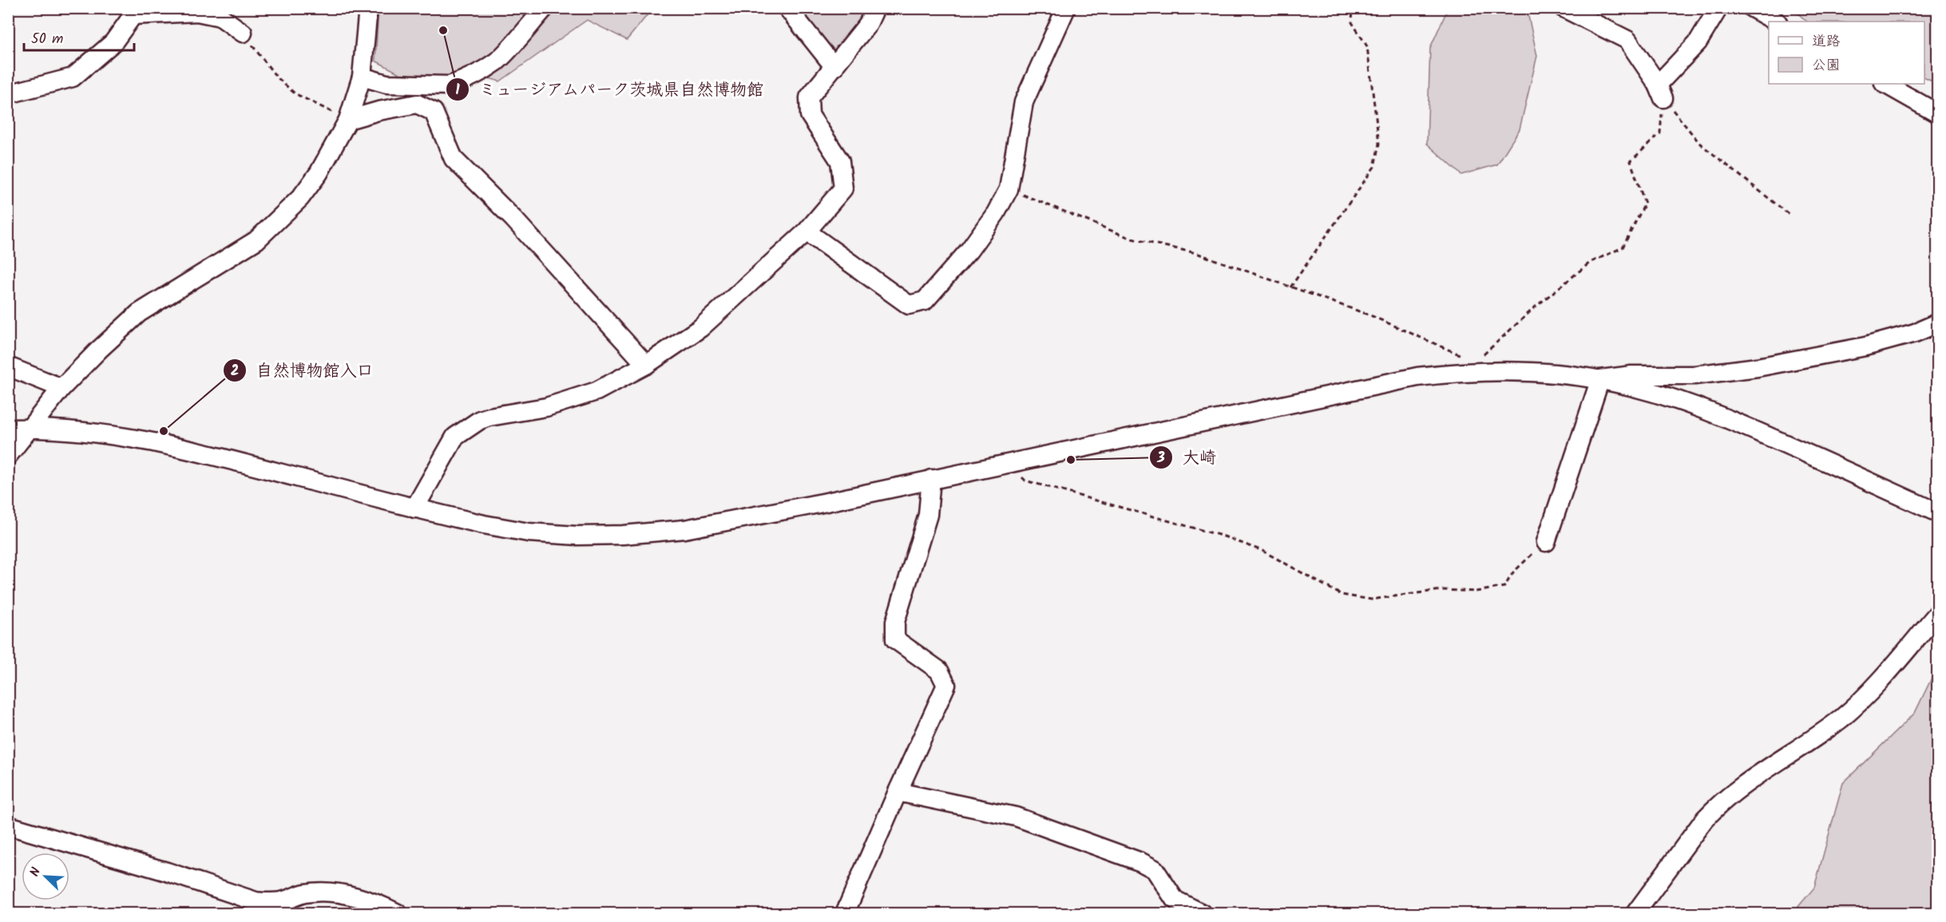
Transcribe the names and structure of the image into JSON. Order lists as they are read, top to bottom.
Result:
{
  "places": ["ミュージアムパーク茨城県自然博物館", "自然博物館入口", "大崎"],
  "legend": ["道路", "公園"],
  "scale_bar": "50 m",
  "north": "top left"
}
